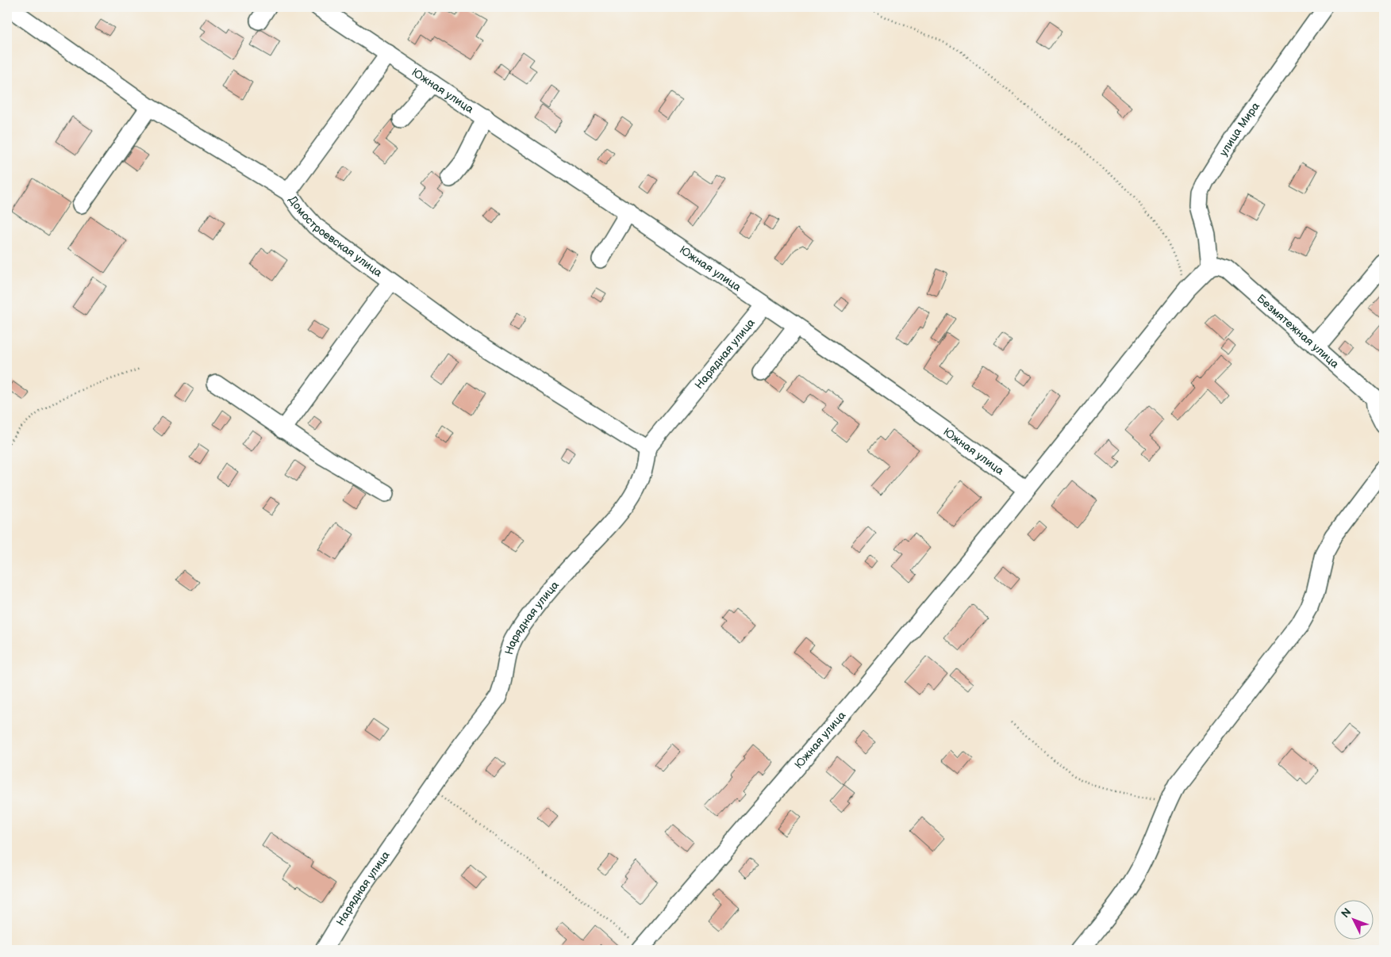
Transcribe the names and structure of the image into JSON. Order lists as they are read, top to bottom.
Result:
{
  "streets": {
    "street": [
      "Южная улица",
      "улица Мира",
      "Домостроевская улица",
      "Безмятежная улица",
      "Нарядная улица"
    ]
  },
  "crossings": [
    ["Южная улица", "улица Мира"],
    ["Южная улица", "Безмятежная улица"],
    ["Южная улица", "Нарядная улица"],
    ["улица Мира", "Безмятежная улица"],
    ["Домостроевская улица", "Нарядная улица"]
  ],
  "north": "top left"
}
